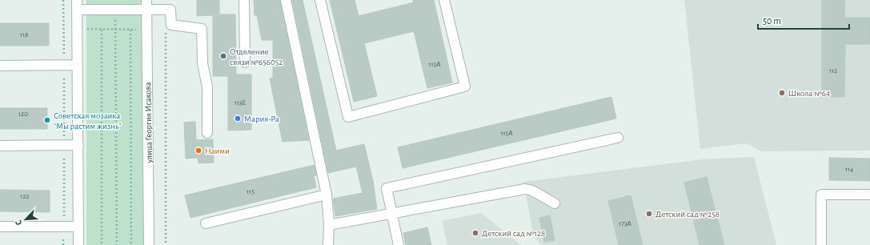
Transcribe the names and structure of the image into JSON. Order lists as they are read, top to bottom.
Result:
{
  "streets": {
    "street": ["улица Георгия Исакова"]
  },
  "places": [
    "Отделение связи №656052",
    "Школа №64",
    "Мария-Ра",
    "Советская мозаика \"Мы растим жизнь\"",
    "Наими",
    "Детский сад №258",
    "Детский сад №128"
  ],
  "house_numbers": [
    "118",
    "113А",
    "112",
    "113Е",
    "120",
    "115А",
    "114",
    "115",
    "122",
    "173А"
  ],
  "scale_bar": "50 m",
  "north": "bottom left"
}
